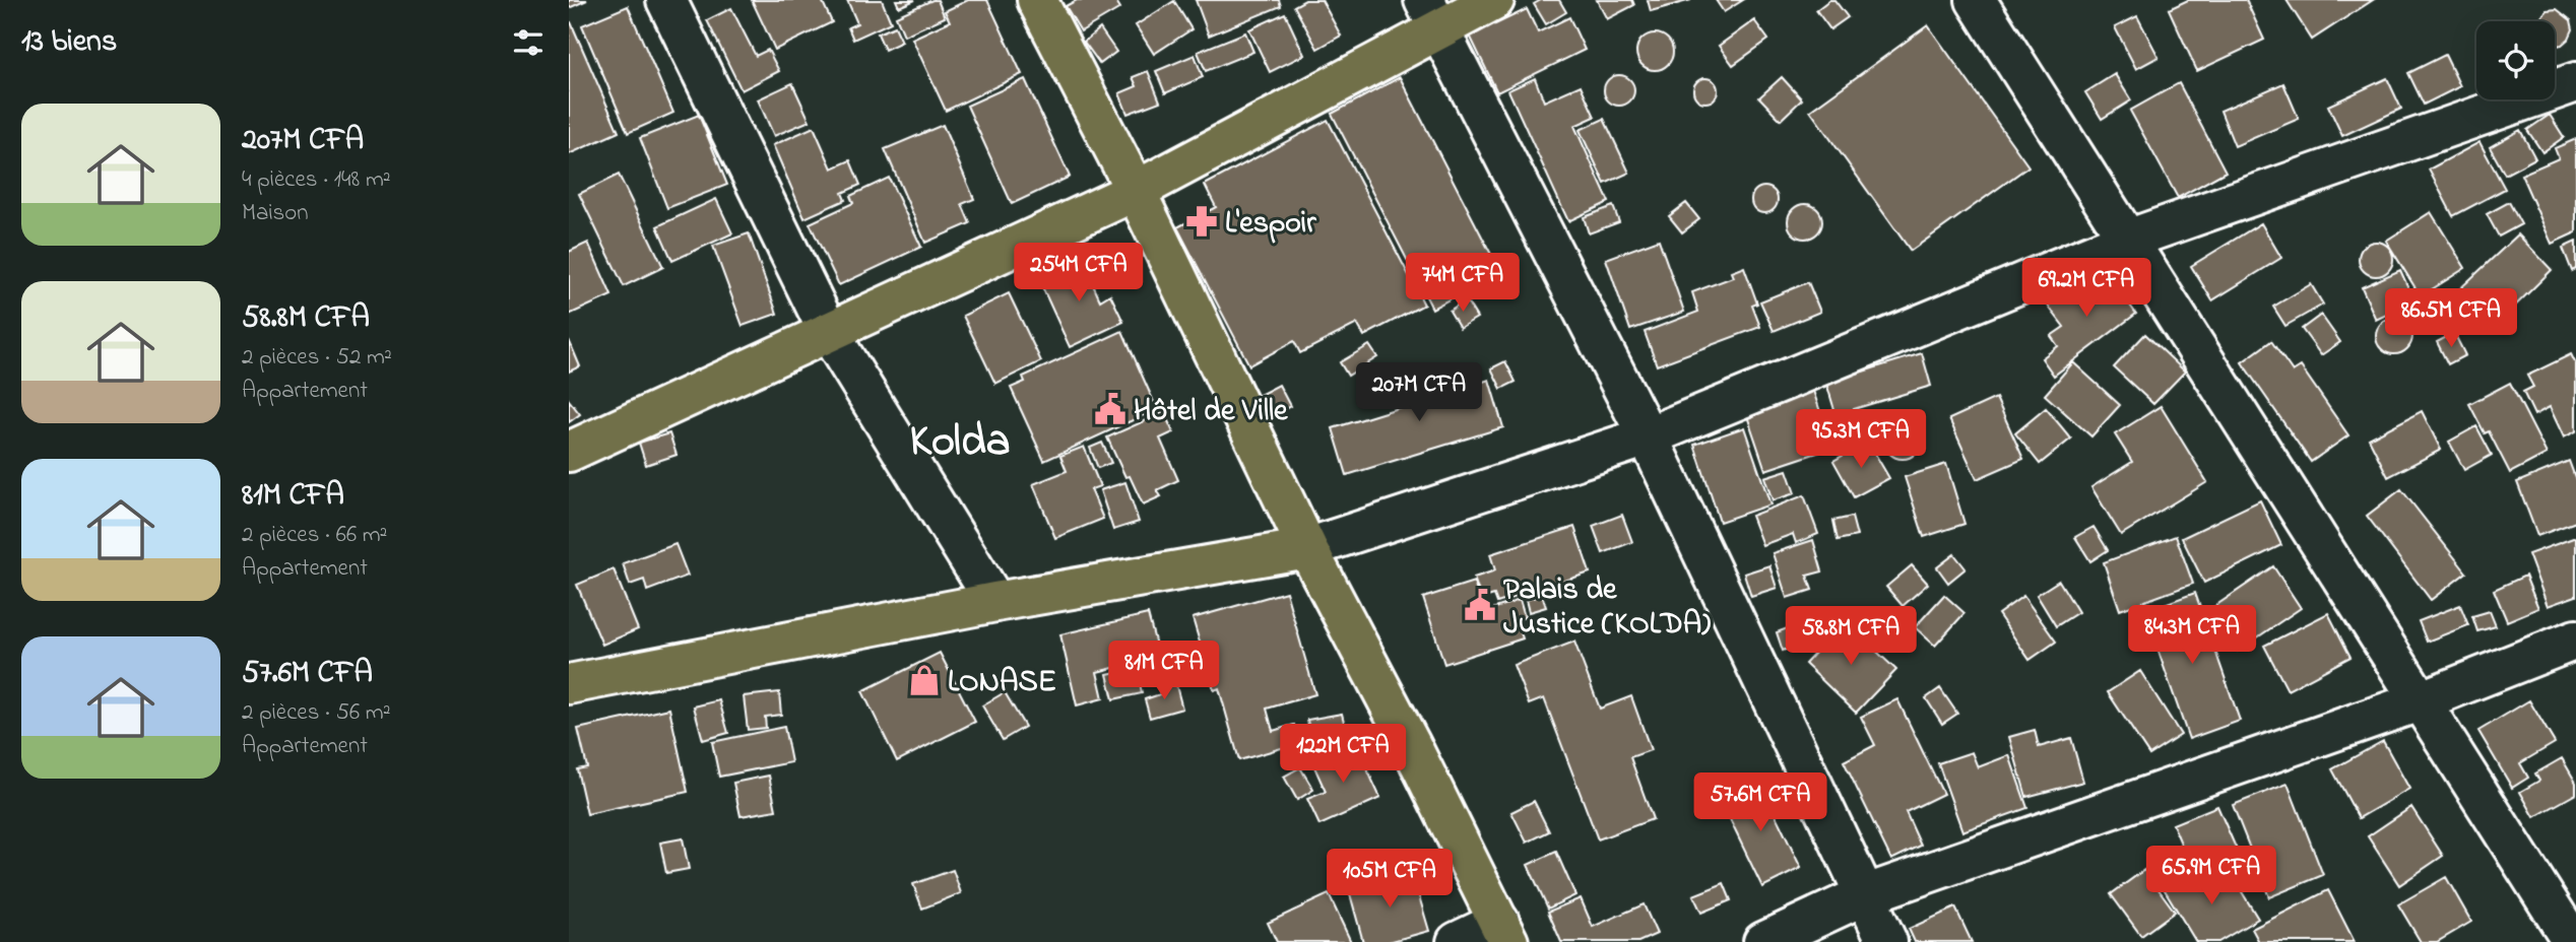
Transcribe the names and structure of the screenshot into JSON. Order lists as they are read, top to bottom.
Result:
{
  "districts": ["Kolda"],
  "places": {
    "pharmacy": ["L'espoir"],
    "public building": ["Hôtel de Ville", "Palais de Justice (KOLDA)"],
    "shop": ["LONASE"]
  },
  "page": {
    "heading": "13 biens",
    "list": [
      {
        "name": "207M CFA",
        "note": "4 pièces · 148 m² · Maison"
      },
      {
        "name": "58.8M CFA",
        "note": "2 pièces · 52 m² · Appartement"
      },
      {
        "name": "81M CFA",
        "note": "2 pièces · 66 m² · Appartement"
      },
      {
        "name": "57.6M CFA",
        "note": "2 pièces · 56 m² · Appartement"
      }
    ],
    "price": [
      "254M CFA",
      "74M CFA",
      "69.2M CFA",
      "86.5M CFA",
      "207M CFA",
      "95.3M CFA",
      "84.3M CFA",
      "58.8M CFA",
      "81M CFA",
      "122M CFA",
      "57.6M CFA",
      "65.9M CFA",
      "105M CFA"
    ]
  }
}
